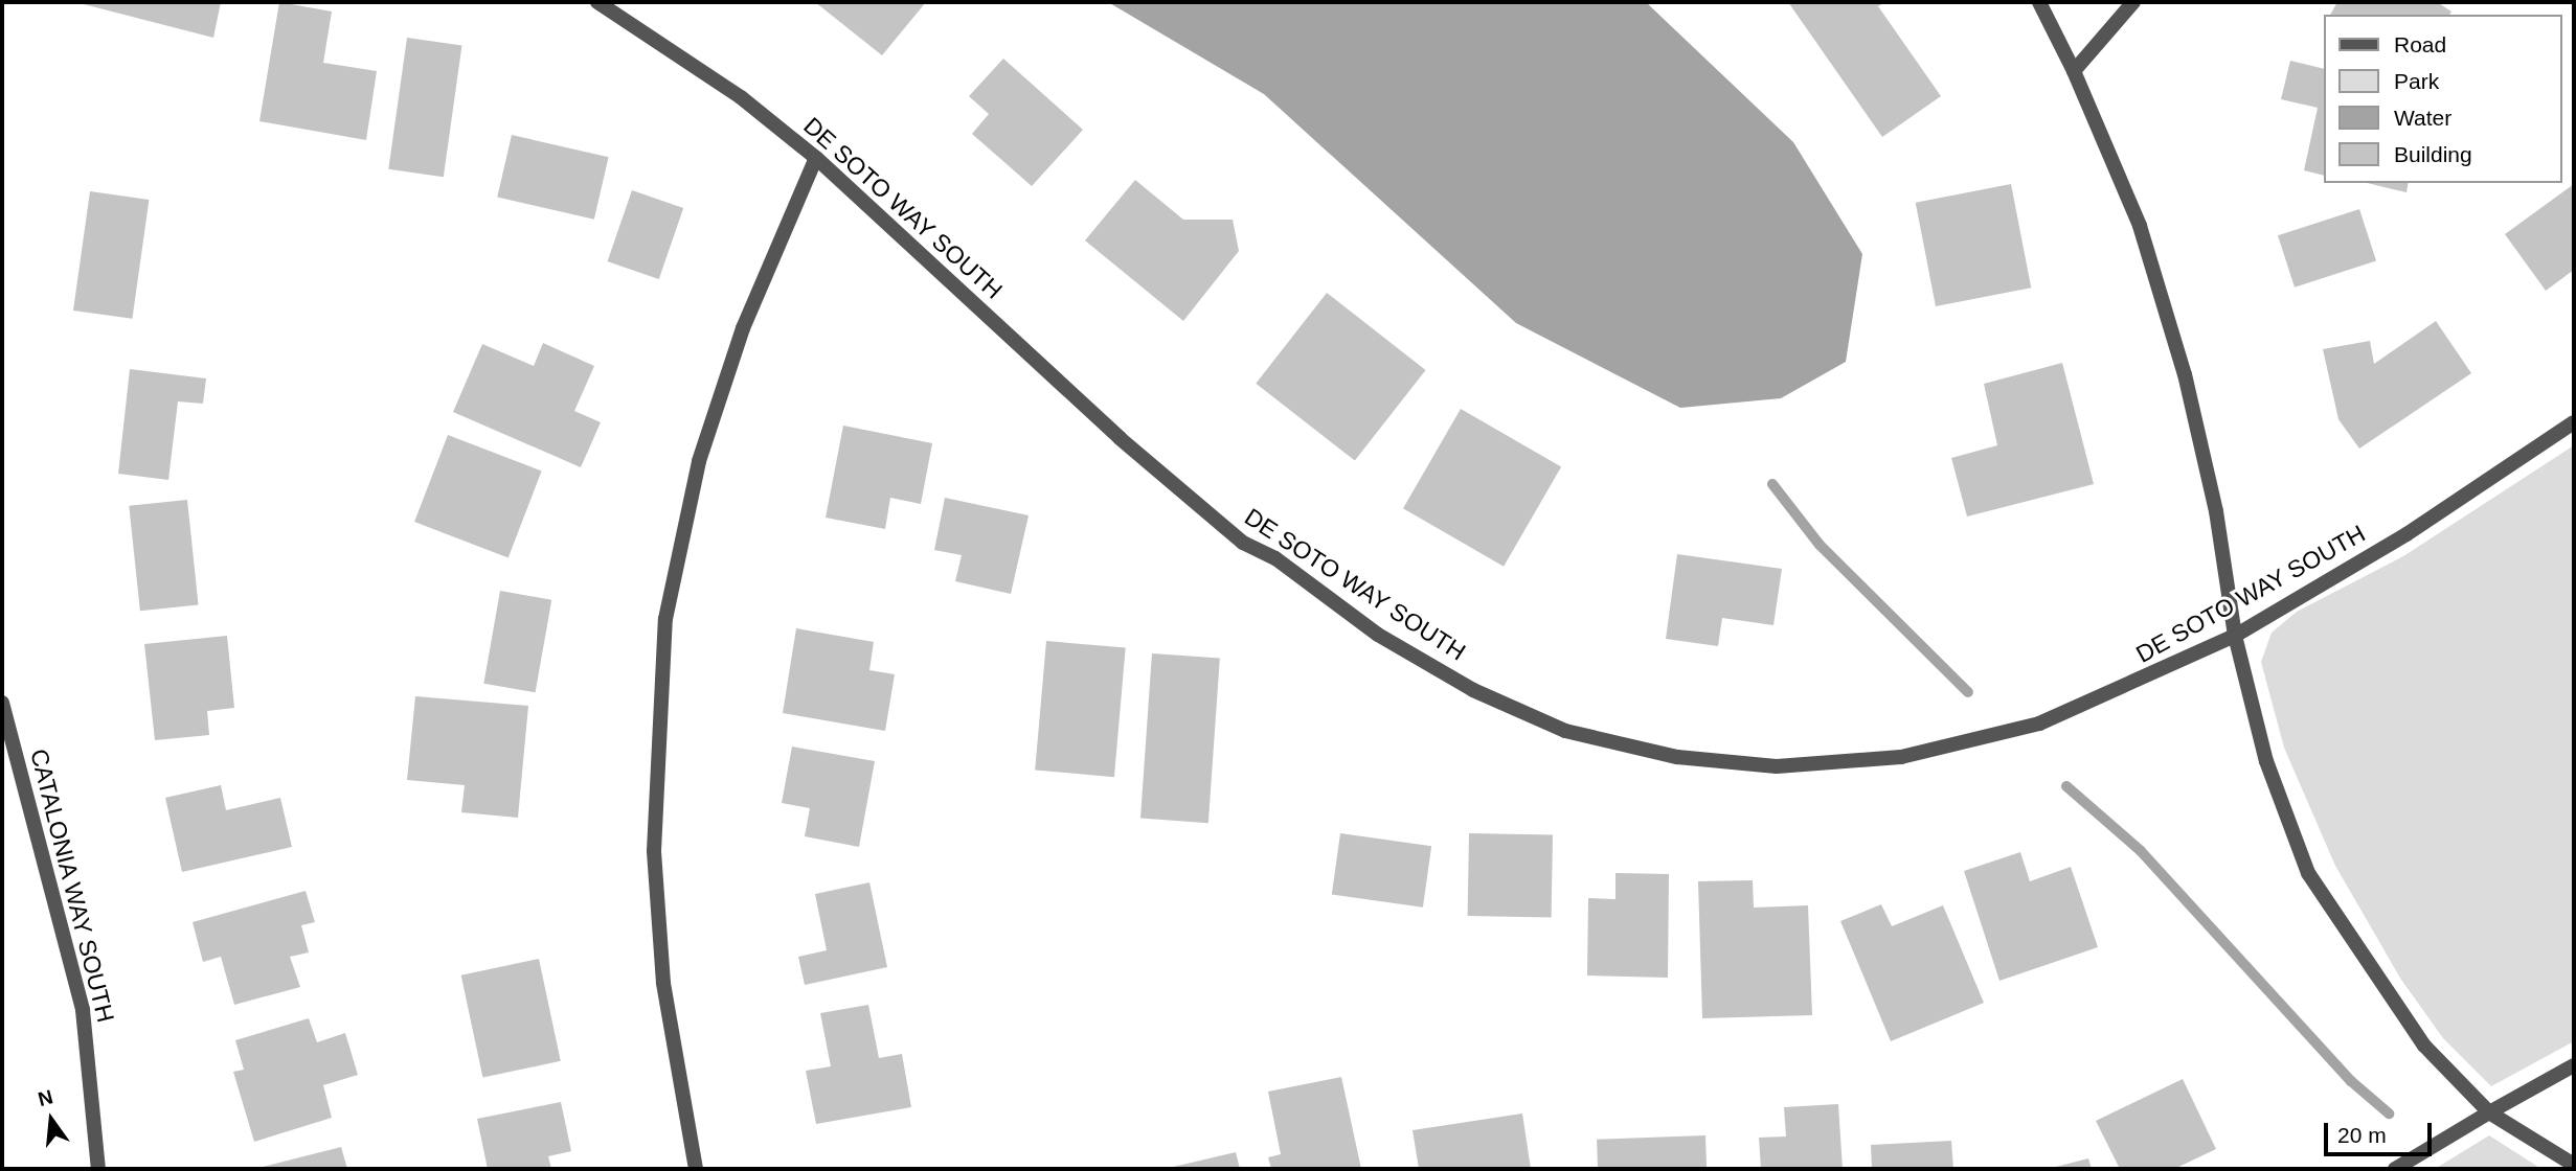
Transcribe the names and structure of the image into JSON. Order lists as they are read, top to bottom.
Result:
{
  "streets": {
    "street": ["DE SOTO WAY SOUTH", "CATALONIA WAY SOUTH"]
  },
  "legend": [
    "Road",
    "Park",
    "Water",
    "Building"
  ],
  "scale_bar": "20 m",
  "north": "top"
}
